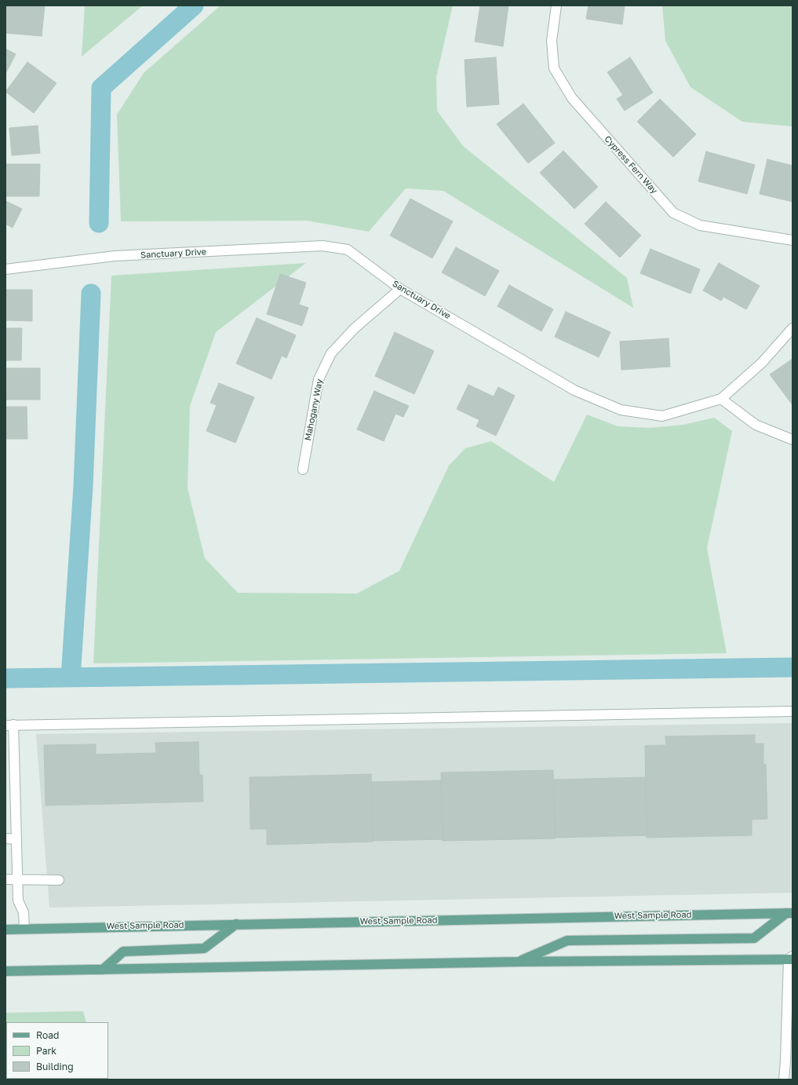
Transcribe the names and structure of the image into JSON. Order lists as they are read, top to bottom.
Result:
{
  "streets": {
    "main road": ["West Sample Road"],
    "street": ["Cypress Fern Way", "Sanctuary Drive", "Mahogany Way"]
  },
  "crossings": [
    ["Sanctuary Drive", "Mahogany Way"]
  ],
  "legend": ["Road", "Park", "Building"]
}
